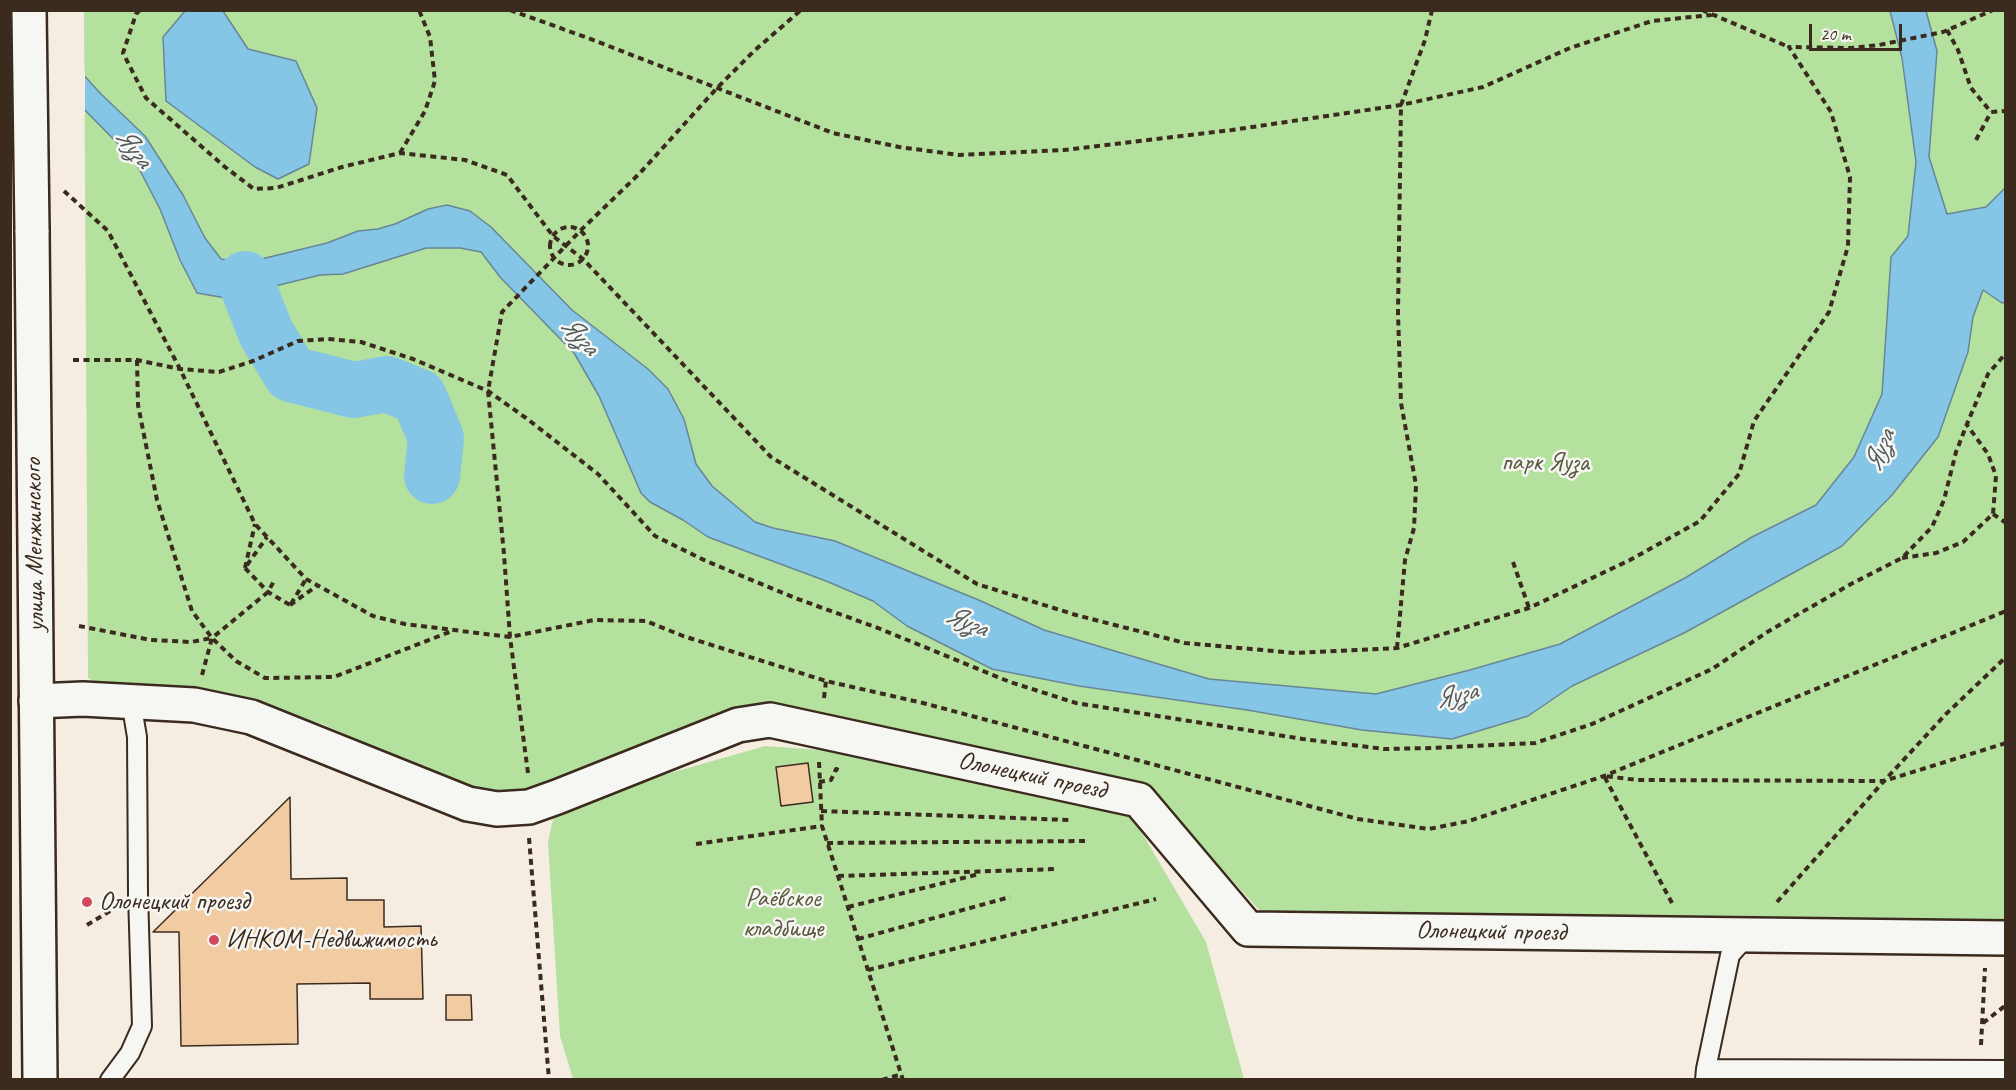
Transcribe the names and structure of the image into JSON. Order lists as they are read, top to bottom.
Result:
{
  "streets": {
    "street": ["улица Менжинского", "Олонецкий проезд"]
  },
  "crossings": [
    ["улица Менжинского", "Олонецкий проезд"]
  ],
  "water": ["Яуза"],
  "parks": ["парк Яуза", "Раёвское кладбище"],
  "places": ["Олонецкий проезд", "ИНКОМ-Недвижимость"],
  "scale_bar": "20 m"
}
